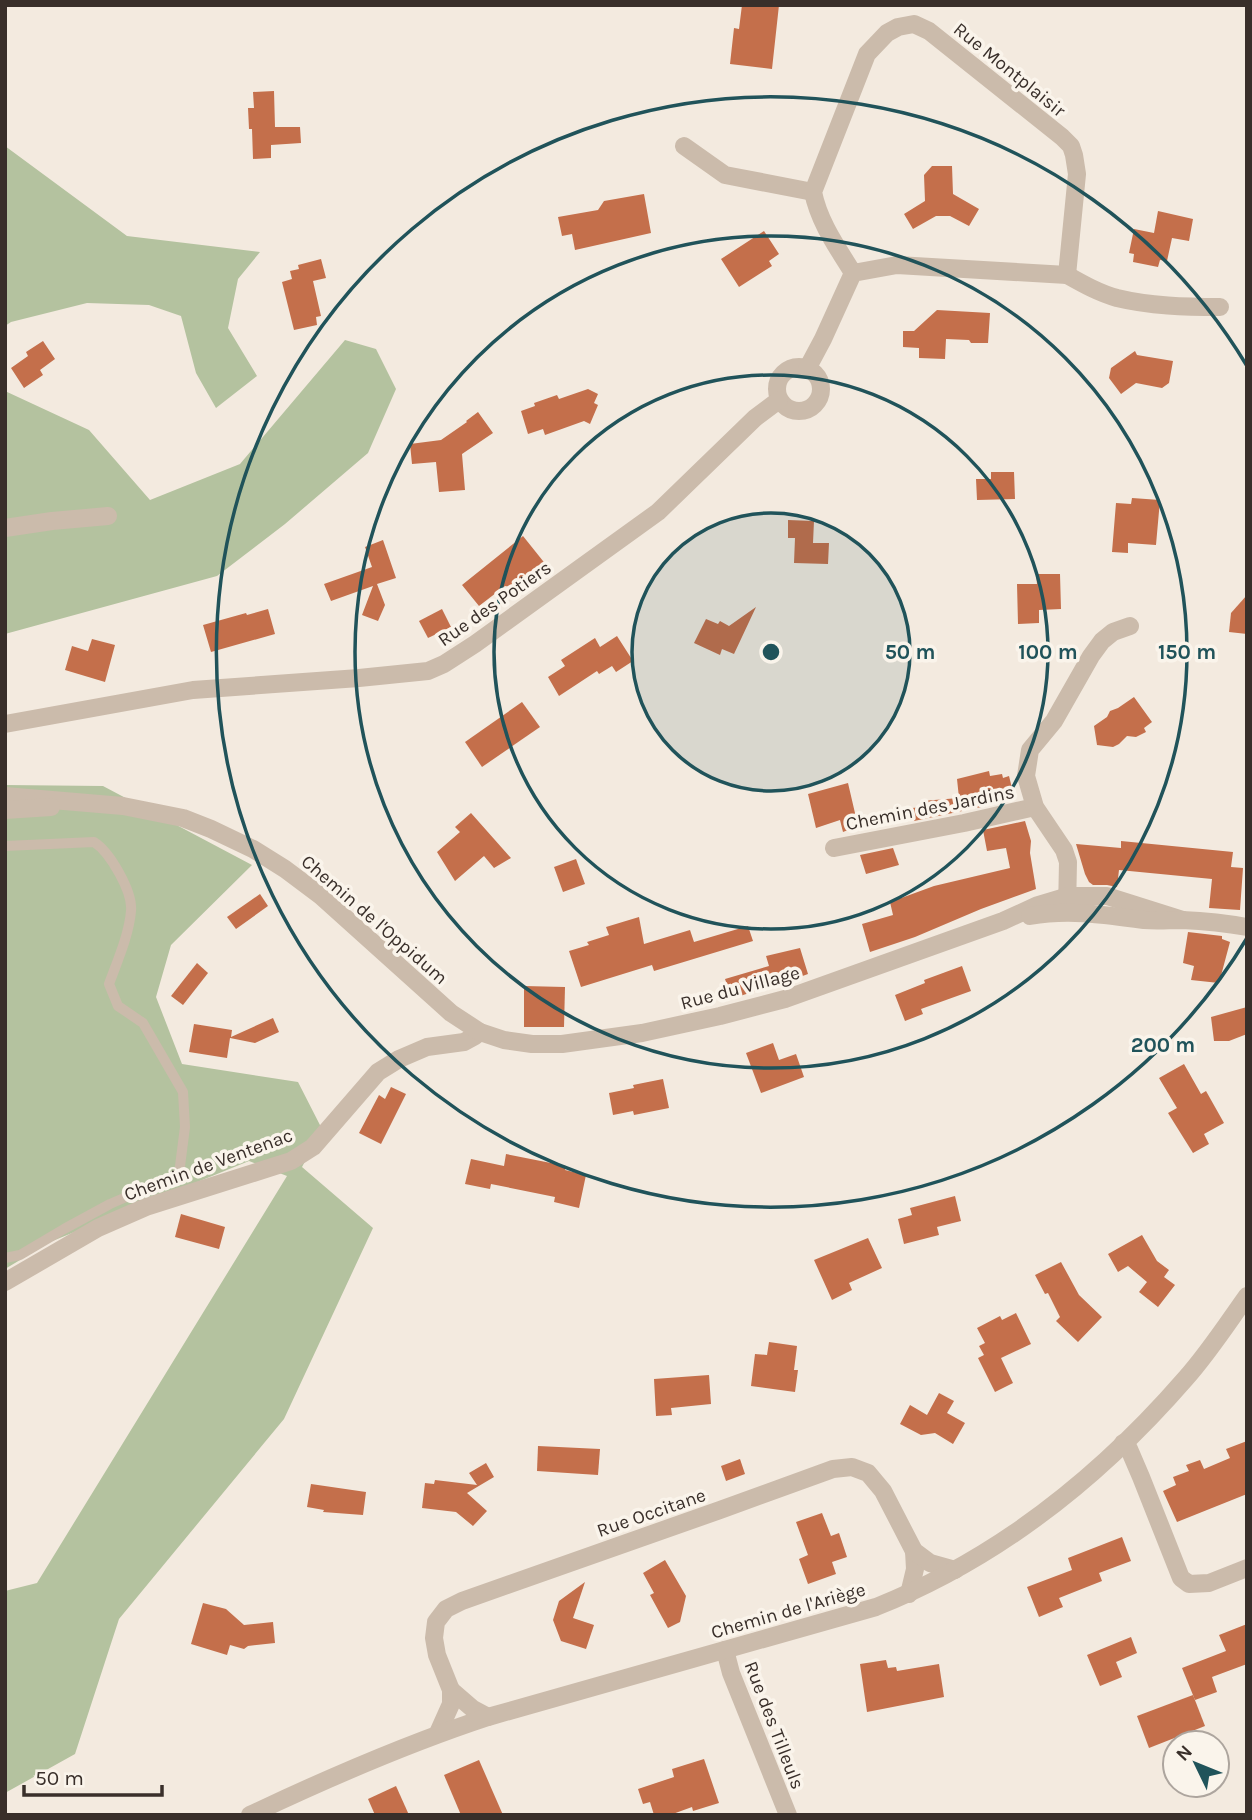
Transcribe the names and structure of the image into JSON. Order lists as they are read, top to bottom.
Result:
{
  "streets": {
    "street": [
      "Rue Montplaisir",
      "Rue des Potiers",
      "Chemin des Jardins",
      "Chemin de l'Oppidum",
      "Rue du Village",
      "Chemin de Ventenac",
      "Rue Occitane",
      "Chemin de l'Ariège",
      "Rue des Tilleuls"
    ]
  },
  "crossings": [
    ["Chemin de l'Oppidum", "Rue du Village"],
    ["Chemin de l'Oppidum", "Chemin de Ventenac"],
    ["Rue du Village", "Chemin de Ventenac"],
    ["Rue Occitane", "Chemin de l'Ariège"],
    ["Chemin de l'Ariège", "Rue des Tilleuls"]
  ],
  "scale_bar": "50 m",
  "north": "top left",
  "rings": [
    "50 m",
    "100 m",
    "150 m",
    "200 m"
  ]
}
